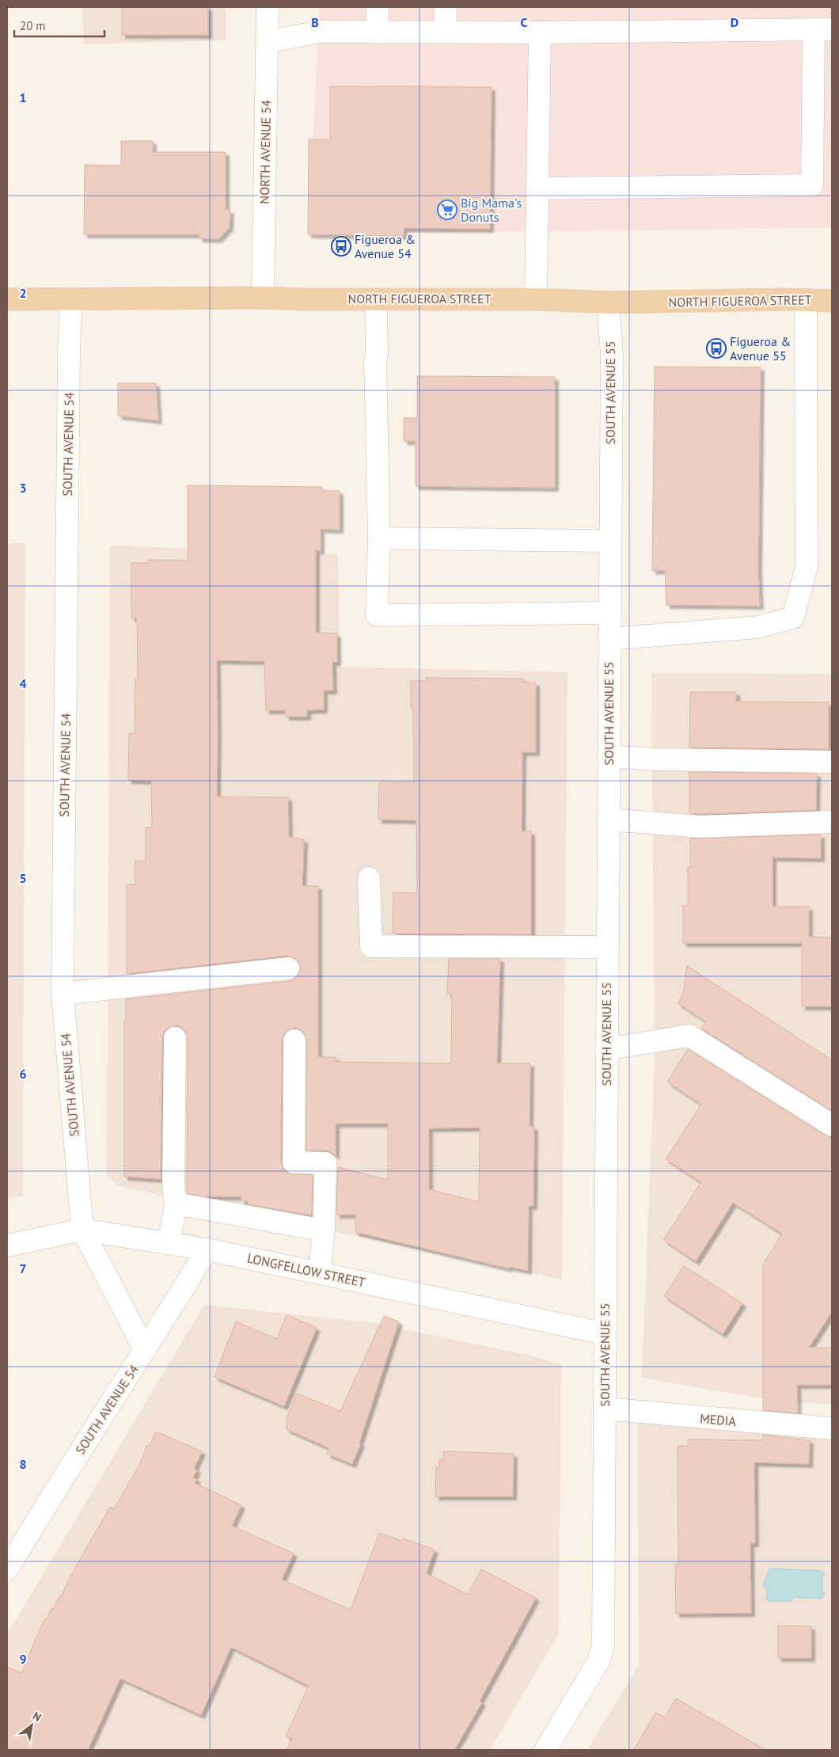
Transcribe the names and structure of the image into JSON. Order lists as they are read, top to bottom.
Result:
{
  "streets": {
    "main road": ["NORTH FIGUEROA STREET"],
    "street": [
      "NORTH AVENUE 54",
      "SOUTH AVENUE 55",
      "SOUTH AVENUE 54",
      "LONGFELLOW STREET",
      "MEDIA"
    ]
  },
  "crossings": [
    ["NORTH AVENUE 54", "NORTH FIGUEROA STREET"],
    ["NORTH FIGUEROA STREET", "SOUTH AVENUE 55"],
    ["NORTH FIGUEROA STREET", "SOUTH AVENUE 54"],
    ["SOUTH AVENUE 55", "LONGFELLOW STREET"],
    ["SOUTH AVENUE 55", "MEDIA"],
    ["SOUTH AVENUE 54", "LONGFELLOW STREET"]
  ],
  "places": {
    "supermarket": ["Big Mama's Donuts"],
    "bus stop": ["Figueroa & Avenue 54", "Figueroa & Avenue 55"]
  },
  "scale_bar": "20 m",
  "north": "top right",
  "grid": {
    "columns": ["B", "C", "D"],
    "rows": [
      "1",
      "2",
      "3",
      "4",
      "5",
      "6",
      "7",
      "8",
      "9"
    ]
  }
}
